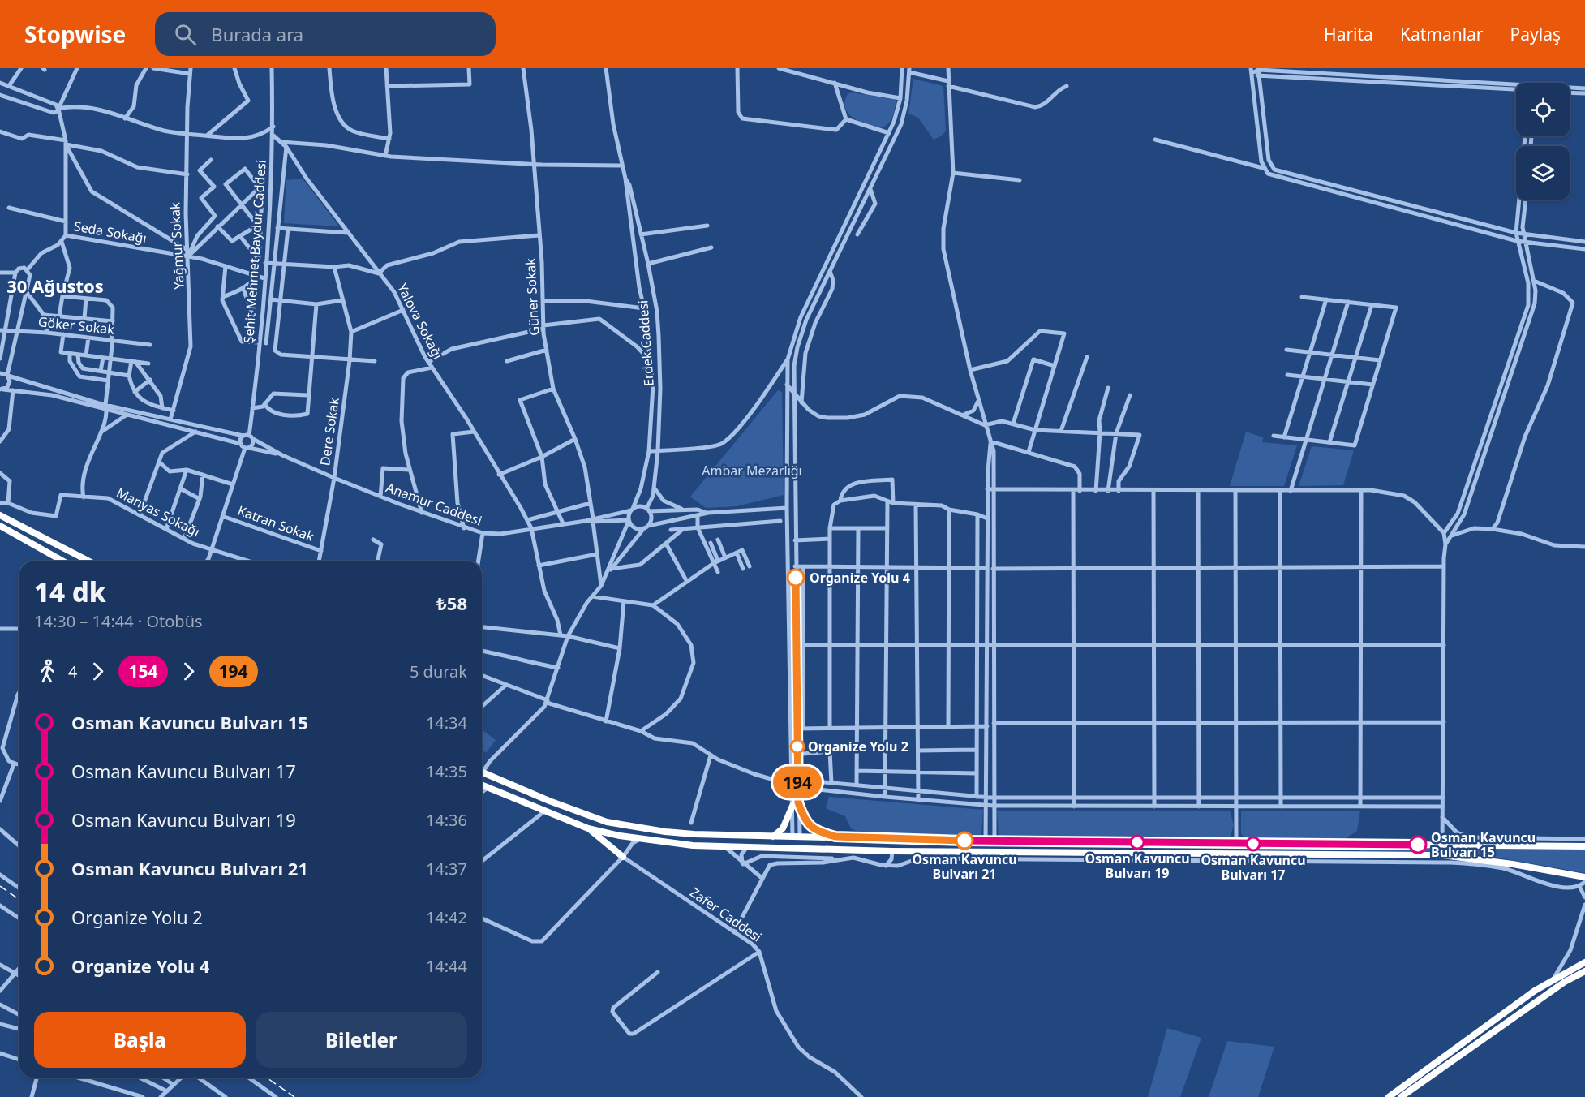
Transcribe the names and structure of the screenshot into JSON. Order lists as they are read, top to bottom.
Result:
{
  "streets": {
    "street": [
      "Seda Sokağı",
      "Yağmur Sokak",
      "Şehit Mehmet Baydur Caddesi",
      "Güner Sokak",
      "Yalova Sokağı",
      "Göker Sokak",
      "Erdek Caddesi",
      "Dere Sokak",
      "Anamur Caddesi",
      "Manyas Sokağı",
      "Katran Sokak",
      "Zafer Caddesi"
    ]
  },
  "crossings": [
    ["Seda Sokağı", "Yağmur Sokak"],
    ["Seda Sokağı", "Şehit Mehmet Baydur Caddesi"],
    ["Şehit Mehmet Baydur Caddesi", "Yalova Sokağı"],
    ["Güner Sokak", "Anamur Caddesi"],
    ["Yalova Sokağı", "Anamur Caddesi"],
    ["Dere Sokak", "Anamur Caddesi"],
    ["Dere Sokak", "Katran Sokak"]
  ],
  "districts": ["30 Ağustos"],
  "parks": ["Ambar Mezarlığı"],
  "places": [
    "Organize Yolu 4",
    "Organize Yolu 2",
    "Osman Kavuncu Bulvarı 21",
    "Osman Kavuncu Bulvarı 19",
    "Osman Kavuncu Bulvarı 17",
    "Osman Kavuncu Bulvarı 15"
  ],
  "lines": ["bus line 194", "bus line 154"],
  "page": {
    "header": "Stopwise",
    "search": "Burada ara",
    "nav": ["Harita", "Katmanlar", "Paylaş"],
    "on_map": "194",
    "heading": ["14 dk", "14:30 – 14:44 · Otobüs", "₺58"],
    "legs": [
      "4",
      "154",
      "194",
      "5 durak"
    ],
    "list": [
      {
        "name": "Osman Kavuncu Bulvarı 15",
        "value": "14:34"
      },
      {
        "name": "Osman Kavuncu Bulvarı 17",
        "value": "14:35"
      },
      {
        "name": "Osman Kavuncu Bulvarı 19",
        "value": "14:36"
      },
      {
        "name": "Osman Kavuncu Bulvarı 21",
        "value": "14:37"
      },
      {
        "name": "Organize Yolu 2",
        "value": "14:42"
      },
      {
        "name": "Organize Yolu 4",
        "value": "14:44"
      }
    ],
    "buttons": ["Başla", "Biletler"]
  }
}
